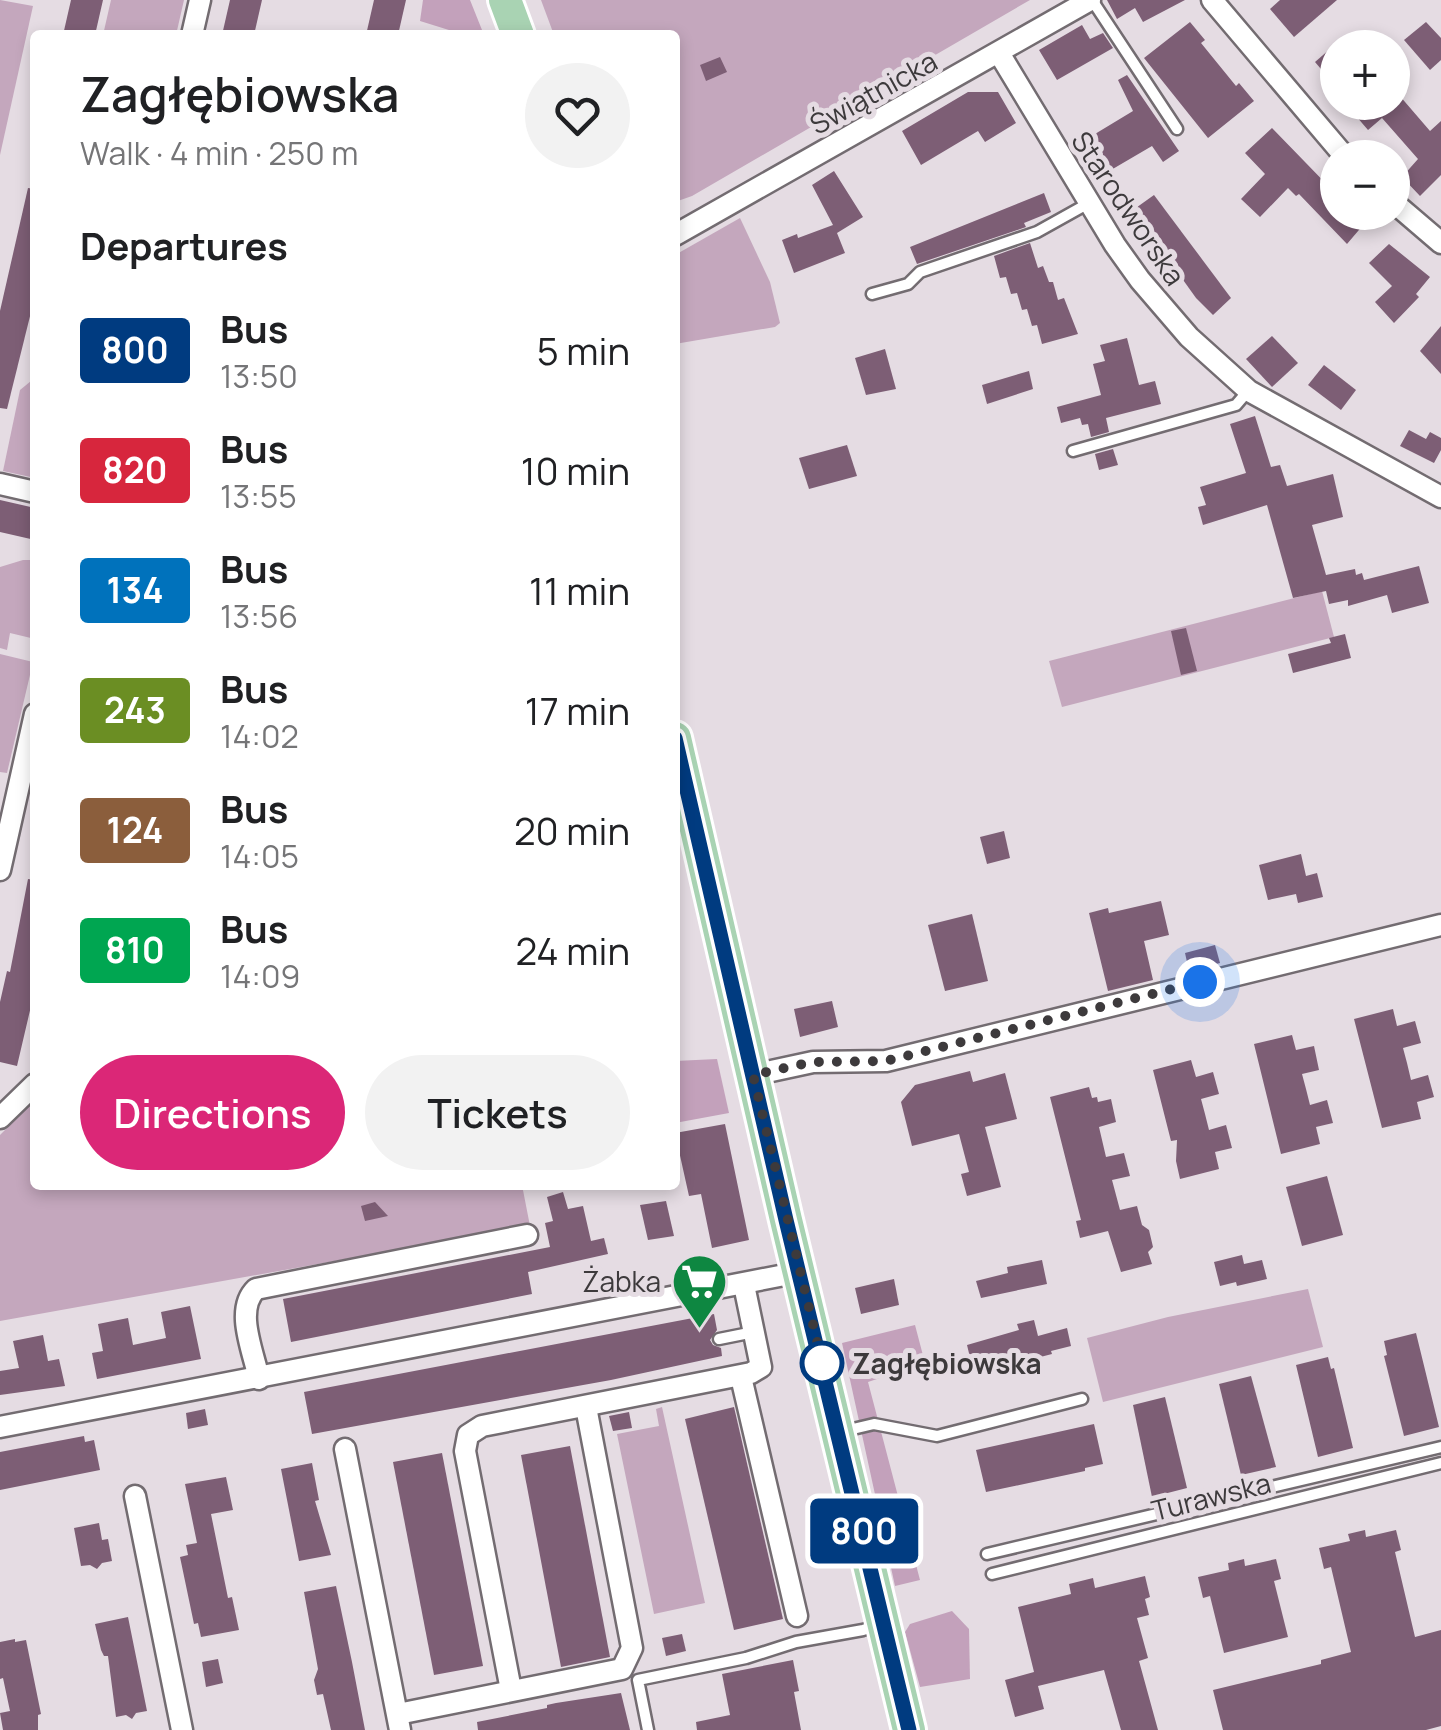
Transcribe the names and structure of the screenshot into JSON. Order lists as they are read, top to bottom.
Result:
{
  "streets": {
    "street": ["Świątnicka", "Starodworska"],
    "lane": ["Turawska"]
  },
  "crossings": [
    ["Świątnicka", "Starodworska"]
  ],
  "places": {
    "supermarket": ["Żabka"],
    "other": ["Zagłębiowska"]
  },
  "lines": ["bus line 800"],
  "page": {
    "on_map": "800",
    "map_buttons": ["+", "−"],
    "heading": [
      ["Zagłębiowska", "Walk · 4 min · 250 m"],
      "Departures"
    ],
    "list": [
      {
        "mark": "800",
        "name": "Bus",
        "note": "13:50",
        "value": "5 min"
      },
      {
        "mark": "820",
        "name": "Bus",
        "note": "13:55",
        "value": "10 min"
      },
      {
        "mark": "134",
        "name": "Bus",
        "note": "13:56",
        "value": "11 min"
      },
      {
        "mark": "243",
        "name": "Bus",
        "note": "14:02",
        "value": "17 min"
      },
      {
        "mark": "124",
        "name": "Bus",
        "note": "14:05",
        "value": "20 min"
      },
      {
        "mark": "810",
        "name": "Bus",
        "note": "14:09",
        "value": "24 min"
      }
    ],
    "buttons": ["Directions", "Tickets"]
  }
}
